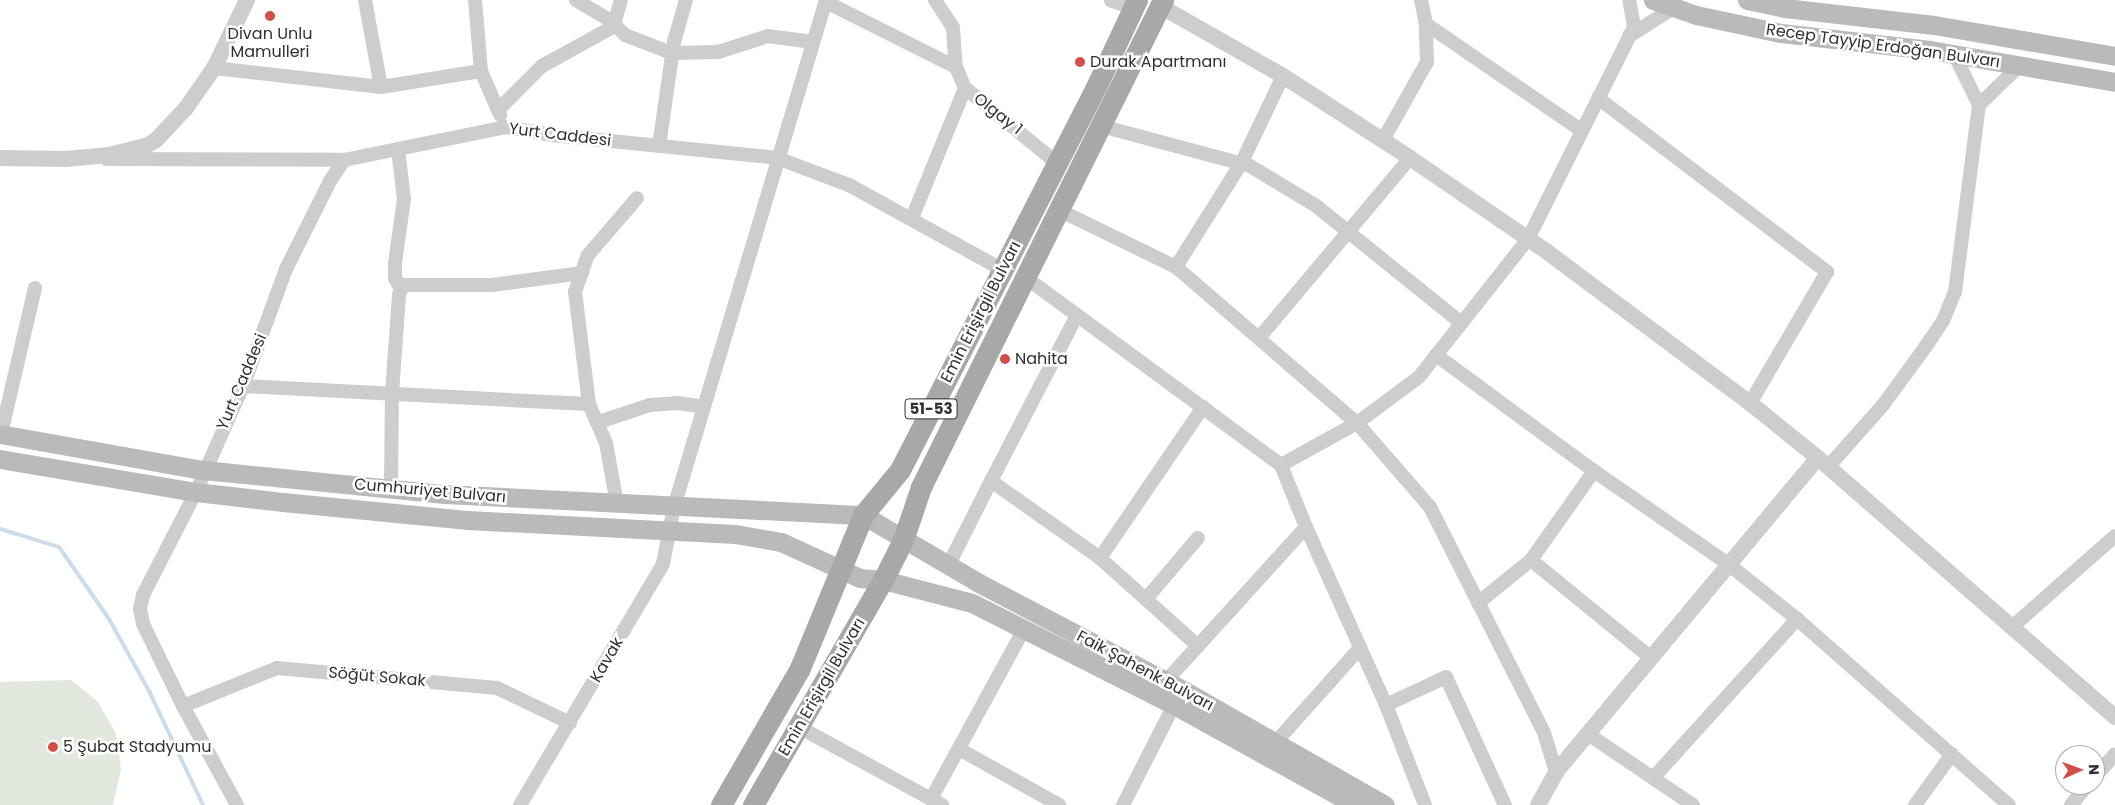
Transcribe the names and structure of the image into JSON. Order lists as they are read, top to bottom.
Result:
{
  "streets": {
    "main road": [
      "Recep Tayyip Erdoğan Bulvarı",
      "Emin Erişirgil Bulvarı",
      "51-53",
      "Cumhuriyet Bulvarı",
      "Faik Şahenk Bulvarı"
    ],
    "street": [
      "Olgay 1",
      "Yurt Caddesi",
      "Kavak",
      "Söğüt Sokak"
    ]
  },
  "crossings": [
    ["Olgay 1", "Emin Erişirgil Bulvarı"],
    ["Yurt Caddesi", "Emin Erişirgil Bulvarı"],
    ["Yurt Caddesi", "Cumhuriyet Bulvarı"],
    ["Yurt Caddesi", "Kavak"],
    ["Yurt Caddesi", "Söğüt Sokak"],
    ["Emin Erişirgil Bulvarı", "Cumhuriyet Bulvarı"],
    ["Emin Erişirgil Bulvarı", "Faik Şahenk Bulvarı"],
    ["Cumhuriyet Bulvarı", "Kavak"],
    ["Cumhuriyet Bulvarı", "Faik Şahenk Bulvarı"],
    ["Kavak", "Söğüt Sokak"]
  ],
  "places": [
    "Divan Unlu Mamulleri",
    "Durak Apartmanı",
    "Nahita",
    "5 Şubat Stadyumu"
  ],
  "north": "right"
}
